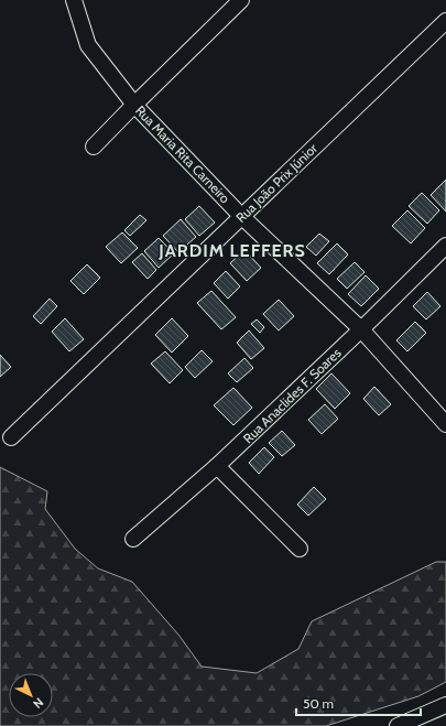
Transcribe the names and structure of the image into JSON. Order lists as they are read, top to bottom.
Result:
{
  "streets": {
    "street": ["Rua Maria Rita Carneiro", "Rua João Prix Júnior", "Rua Anaclides F. Soares"]
  },
  "crossings": [
    ["Rua Maria Rita Carneiro", "Rua João Prix Júnior"],
    ["Rua Maria Rita Carneiro", "Rua Anaclides F. Soares"]
  ],
  "districts": ["JARDIM LEFFERS"],
  "scale_bar": "50 m",
  "north": "bottom right"
}
